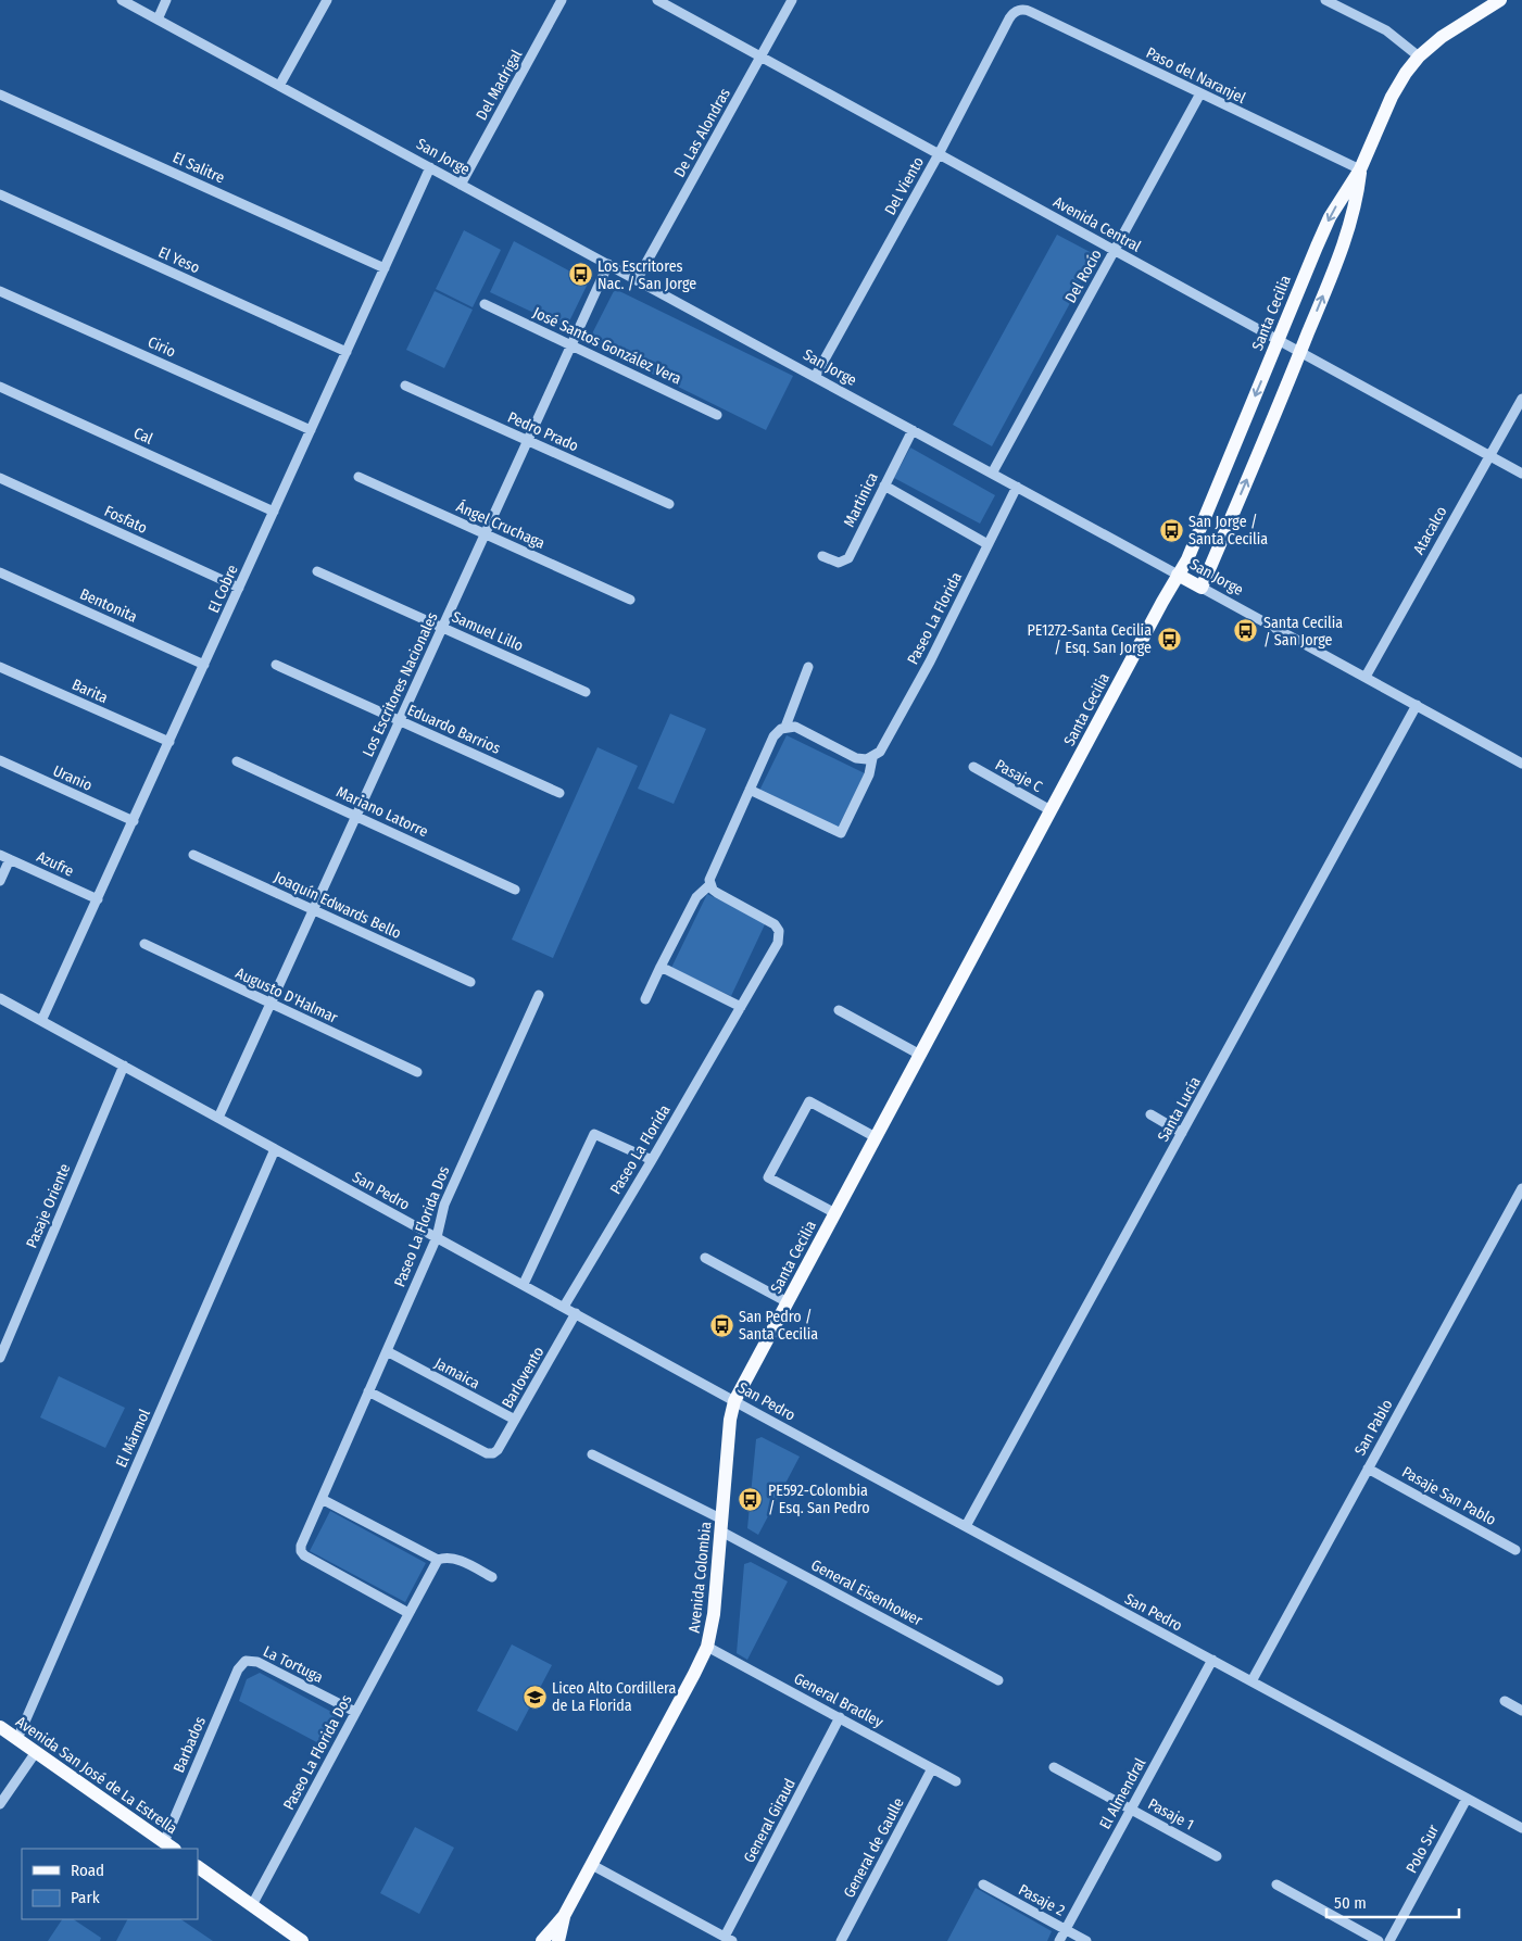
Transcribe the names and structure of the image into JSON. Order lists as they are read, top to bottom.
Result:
{
  "streets": {
    "main road": [
      "San Jorge",
      "Santa Cecilia",
      "Avenida Colombia",
      "Avenida San José de La Estrella"
    ],
    "street": [
      "Paso del Naranjel",
      "Del Madrigal",
      "De Las Alondras",
      "El Salitre",
      "Del Viento",
      "Avenida Central",
      "El Yeso",
      "Del Rocío",
      "José Santos González Vera",
      "Cirio",
      "Pedro Prado",
      "Cal",
      "Martinica",
      "Fosfato",
      "Ángel Cruchaga",
      "Atacalco",
      "El Cobre",
      "Bentonita",
      "Paseo La Florida",
      "Samuel Lillo",
      "Los Escritores Nacionales",
      "Barita",
      "Eduardo Barrios",
      "Pasaje C",
      "Uranio",
      "Mariano Latorre",
      "Azufre",
      "Joaquín Edwards Bello",
      "Augusto D'Halmar",
      "Santa Lucía",
      "San Pedro",
      "Pasaje Oriente",
      "Paseo La Florida Dos",
      "Jamaica",
      "Barlovento",
      "San Pablo",
      "El Mármol",
      "Pasaje San Pablo",
      "General Eisenhower",
      "La Tortuga",
      "General Bradley",
      "Barbados",
      "El Almendral",
      "Pasaje 1",
      "General Giraud",
      "General de Gaulle",
      "Polo Sur",
      "Pasaje 2"
    ]
  },
  "crossings": [
    ["Paso del Naranjel", "Del Viento"],
    ["Paso del Naranjel", "Del Rocío"],
    ["Paso del Naranjel", "Santa Cecilia"],
    ["Del Madrigal", "San Jorge"],
    ["De Las Alondras", "San Jorge"],
    ["De Las Alondras", "Avenida Central"],
    ["San Jorge", "Del Viento"],
    ["San Jorge", "Del Rocío"],
    ["San Jorge", "Santa Cecilia"],
    ["San Jorge", "Martinica"],
    ["San Jorge", "Atacalco"],
    ["San Jorge", "El Cobre"],
    ["San Jorge", "Paseo La Florida"],
    ["San Jorge", "Los Escritores Nacionales"],
    ["San Jorge", "Santa Lucía"],
    ["El Salitre", "El Cobre"],
    ["Del Viento", "Avenida Central"],
    ["Avenida Central", "Del Rocío"],
    ["Avenida Central", "Santa Cecilia"],
    ["Avenida Central", "Atacalco"],
    ["El Yeso", "El Cobre"],
    ["Santa Cecilia", "Pasaje C"],
    ["Santa Cecilia", "San Pedro"],
    ["Santa Cecilia", "Avenida Colombia"],
    ["José Santos González Vera", "Los Escritores Nacionales"],
    ["Cirio", "El Cobre"],
    ["Pedro Prado", "Los Escritores Nacionales"],
    ["Cal", "El Cobre"],
    ["Fosfato", "El Cobre"],
    ["Ángel Cruchaga", "Los Escritores Nacionales"],
    ["El Cobre", "Bentonita"],
    ["El Cobre", "Barita"],
    ["El Cobre", "Uranio"],
    ["El Cobre", "Azufre"],
    ["El Cobre", "San Pedro"],
    ["Paseo La Florida", "San Pedro"],
    ["Samuel Lillo", "Los Escritores Nacionales"],
    ["Los Escritores Nacionales", "Eduardo Barrios"],
    ["Los Escritores Nacionales", "Mariano Latorre"],
    ["Los Escritores Nacionales", "Joaquín Edwards Bello"],
    ["Los Escritores Nacionales", "Augusto D'Halmar"],
    ["Los Escritores Nacionales", "San Pedro"],
    ["Santa Lucía", "San Pedro"],
    ["San Pedro", "Pasaje Oriente"],
    ["San Pedro", "Paseo La Florida Dos"],
    ["San Pedro", "Barlovento"],
    ["San Pedro", "San Pablo"],
    ["San Pedro", "El Mármol"],
    ["San Pedro", "Avenida Colombia"],
    ["San Pedro", "El Almendral"],
    ["San Pedro", "Polo Sur"],
    ["Paseo La Florida Dos", "Jamaica"],
    ["Paseo La Florida Dos", "Barlovento"],
    ["Paseo La Florida Dos", "La Tortuga"],
    ["Jamaica", "Barlovento"],
    ["San Pablo", "Pasaje San Pablo"],
    ["El Mármol", "Avenida San José de La Estrella"],
    ["Avenida Colombia", "General Eisenhower"],
    ["Avenida Colombia", "General Bradley"],
    ["La Tortuga", "Barbados"],
    ["General Bradley", "General Giraud"],
    ["General Bradley", "General de Gaulle"],
    ["Barbados", "Avenida San José de La Estrella"],
    ["El Almendral", "Pasaje 1"],
    ["El Almendral", "Pasaje 2"]
  ],
  "places": {
    "bus stop": [
      "Los Escritores Nac. / San Jorge",
      "San Jorge / Santa Cecilia",
      "Santa Cecilia / San Jorge",
      "PE1272-Santa Cecilia / Esq. San Jorge",
      "San Pedro / Santa Cecilia",
      "PE592-Colombia / Esq. San Pedro"
    ],
    "school or university": ["Liceo Alto Cordillera de La Florida"]
  },
  "legend": ["Road", "Park"],
  "scale_bar": "50 m"
}
